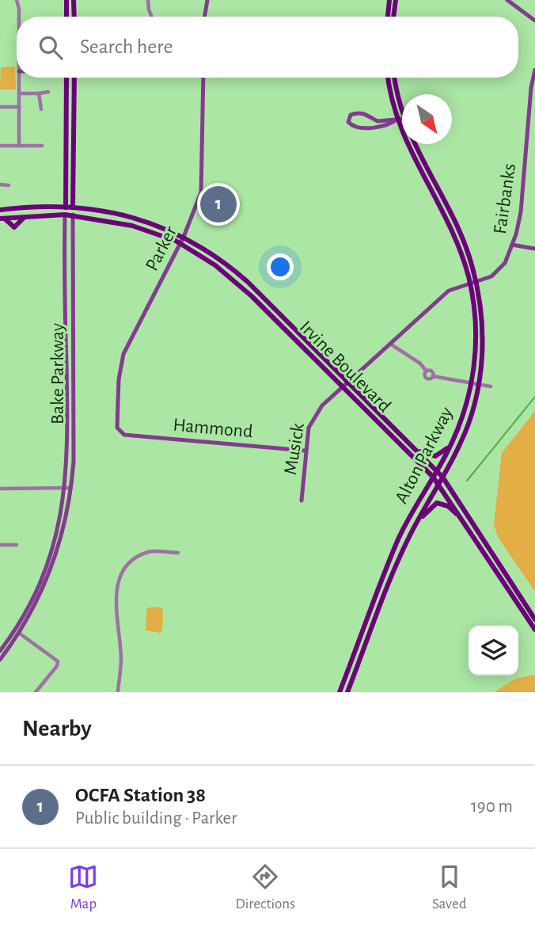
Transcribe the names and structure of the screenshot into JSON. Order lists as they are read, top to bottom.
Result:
{
  "streets": {
    "main road": ["Irvine Boulevard", "Bake Parkway", "Alton Parkway"],
    "street": [
      "Fairbanks",
      "Parker",
      "Hammond",
      "Musick"
    ]
  },
  "crossings": [
    ["Fairbanks", "Irvine Boulevard"],
    ["Fairbanks", "Musick"],
    ["Fairbanks", "Alton Parkway"],
    ["Parker", "Irvine Boulevard"],
    ["Parker", "Hammond"],
    ["Irvine Boulevard", "Bake Parkway"],
    ["Irvine Boulevard", "Musick"],
    ["Irvine Boulevard", "Alton Parkway"],
    ["Hammond", "Musick"]
  ],
  "north": "bottom right",
  "page": {
    "search": "Search here",
    "pins": "1",
    "heading": "Nearby",
    "list": [
      {
        "mark": "1",
        "name": "OCFA Station 38",
        "note": "Public building · Parker",
        "value": "190 m"
      }
    ],
    "nav": ["Map", "Directions", "Saved"]
  }
}
